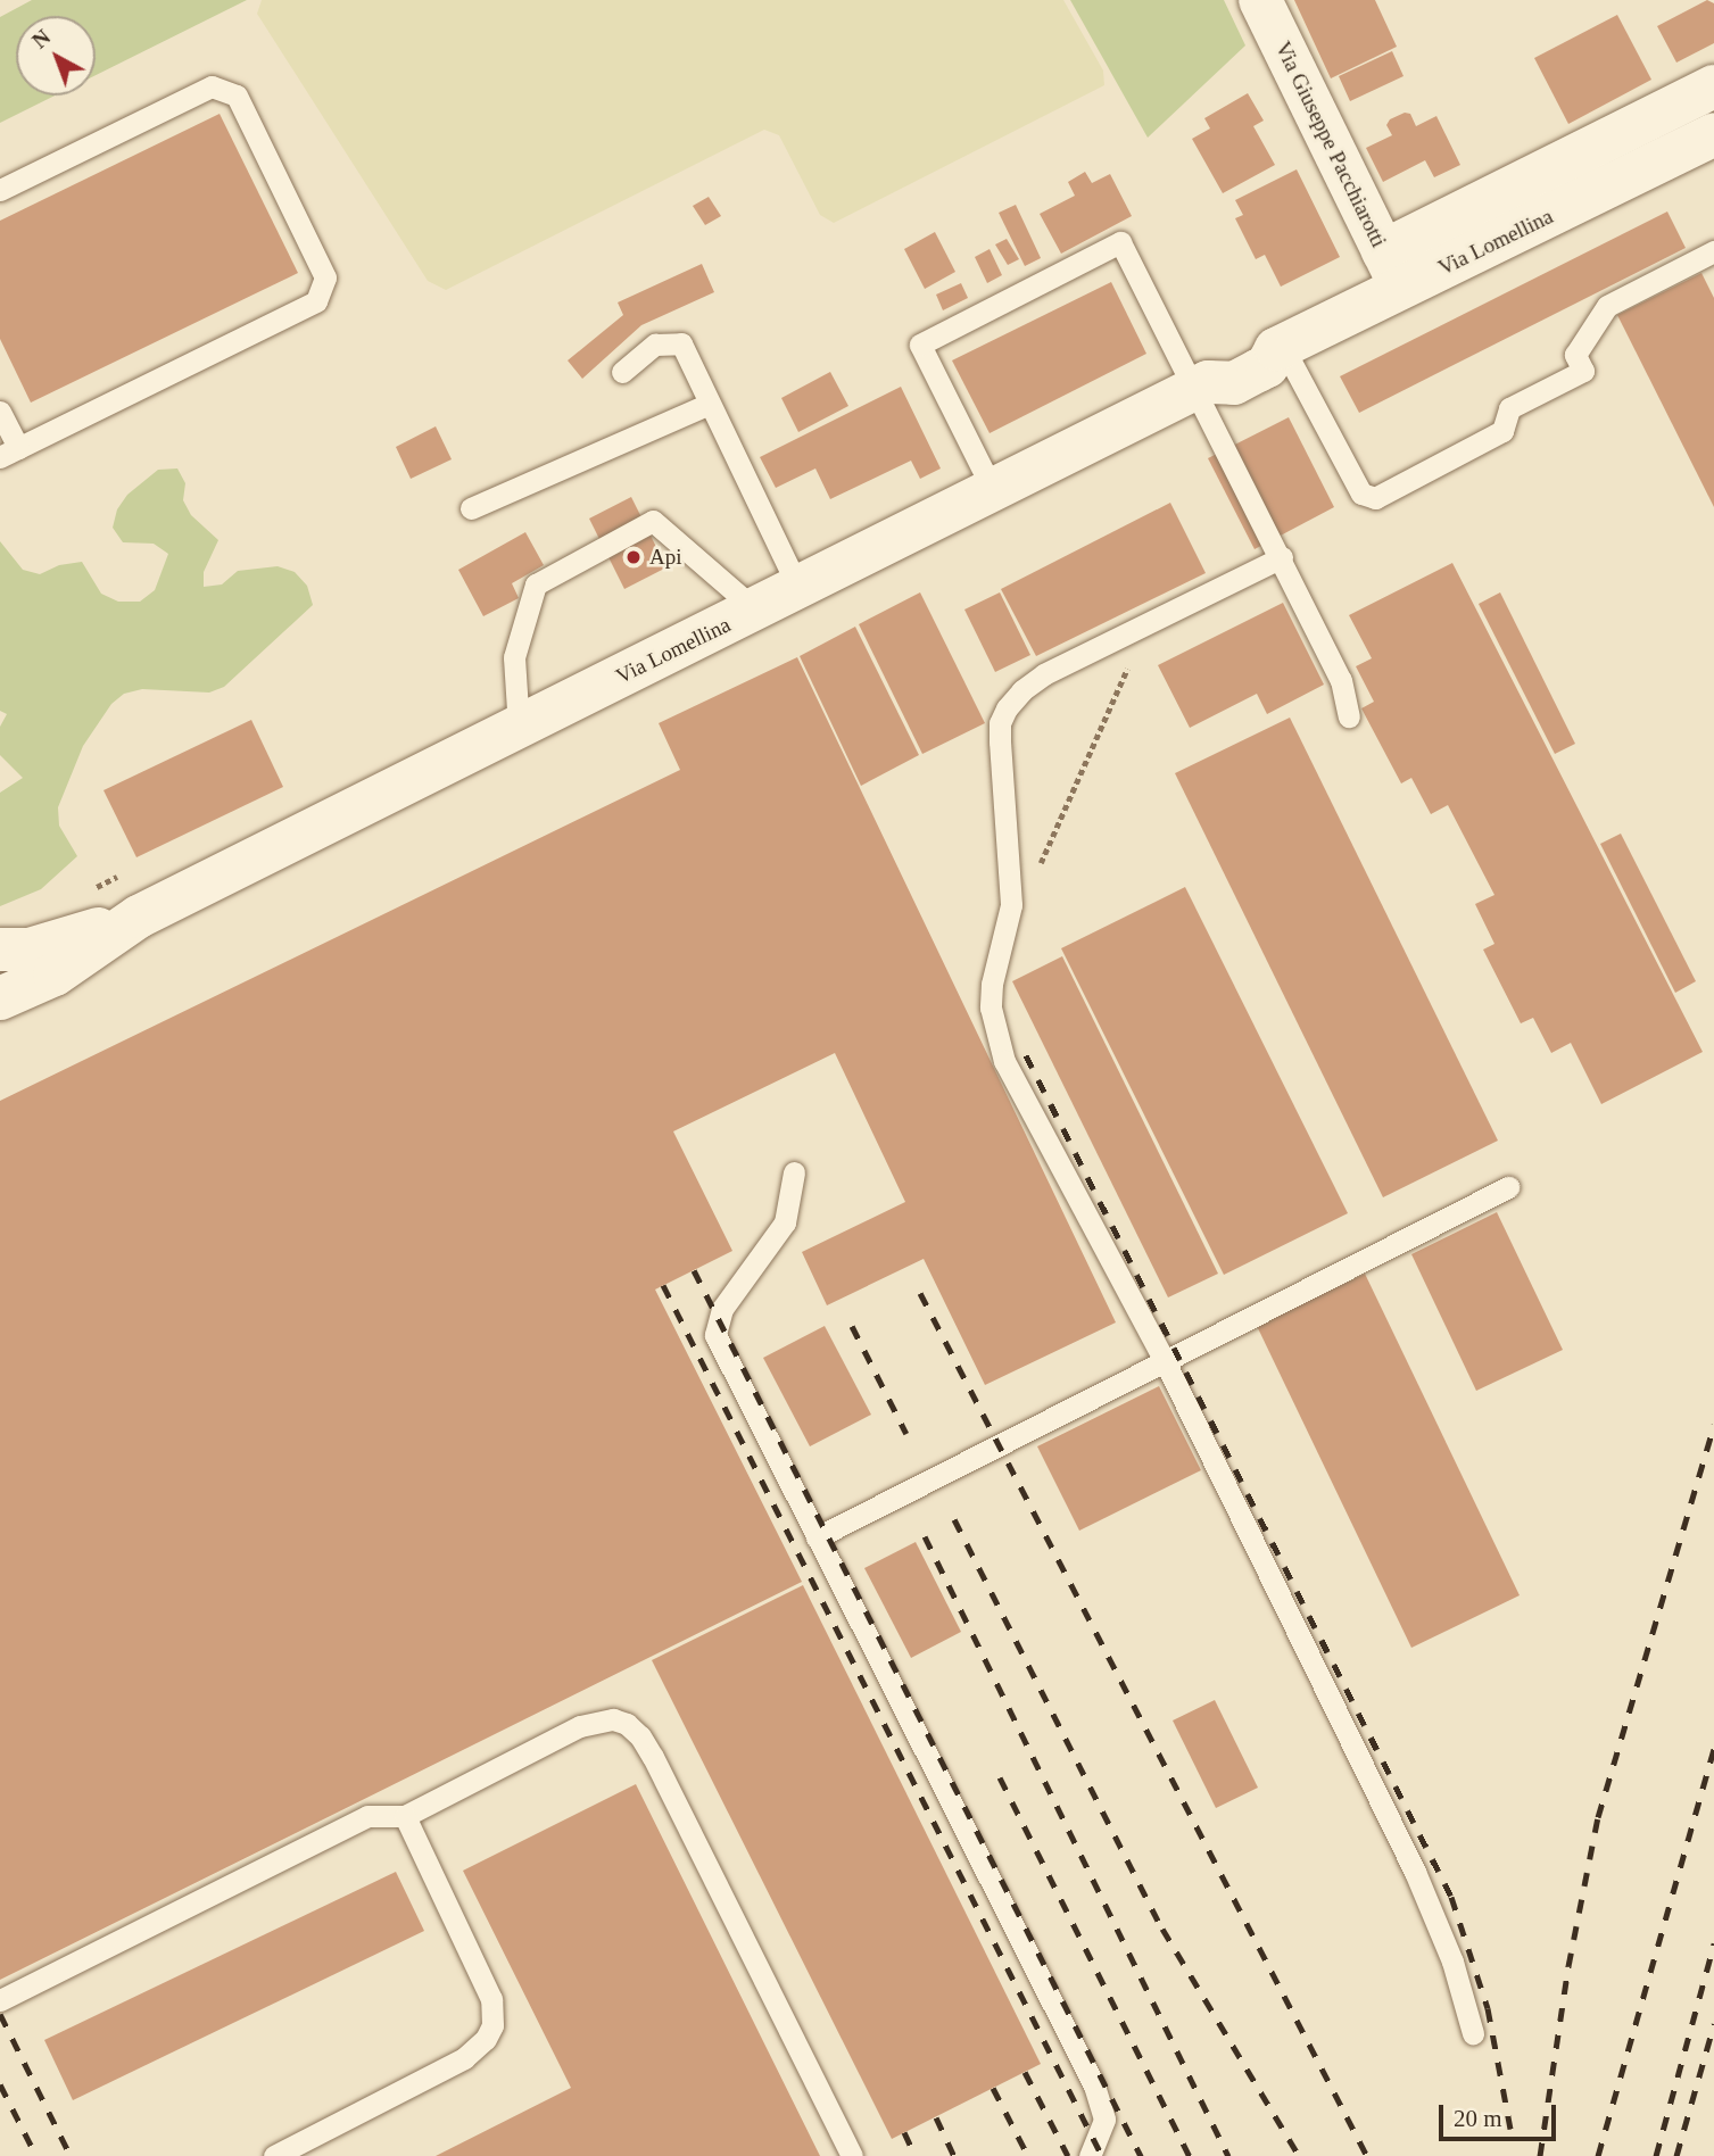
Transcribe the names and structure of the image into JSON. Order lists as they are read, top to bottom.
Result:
{
  "streets": {
    "main road": ["Via Giuseppe Pacchiarotti", "Via Lomellina"]
  },
  "crossings": [
    ["Via Giuseppe Pacchiarotti", "Via Lomellina"]
  ],
  "places": ["Api"],
  "scale_bar": "20 m",
  "north": "top left"
}
